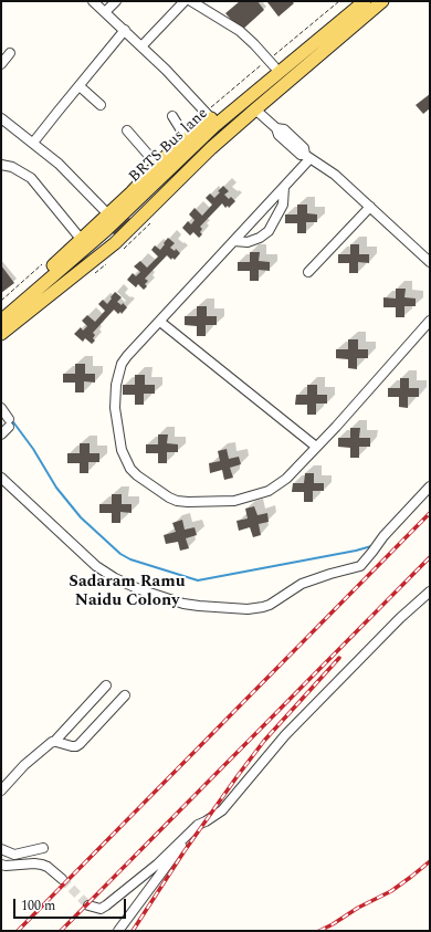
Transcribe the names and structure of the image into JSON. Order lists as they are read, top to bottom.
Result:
{
  "streets": {
    "main road": ["BRTS Bus lane"]
  },
  "districts": ["Sadaram Ramu Naidu Colony"],
  "scale_bar": "100 m"
}
